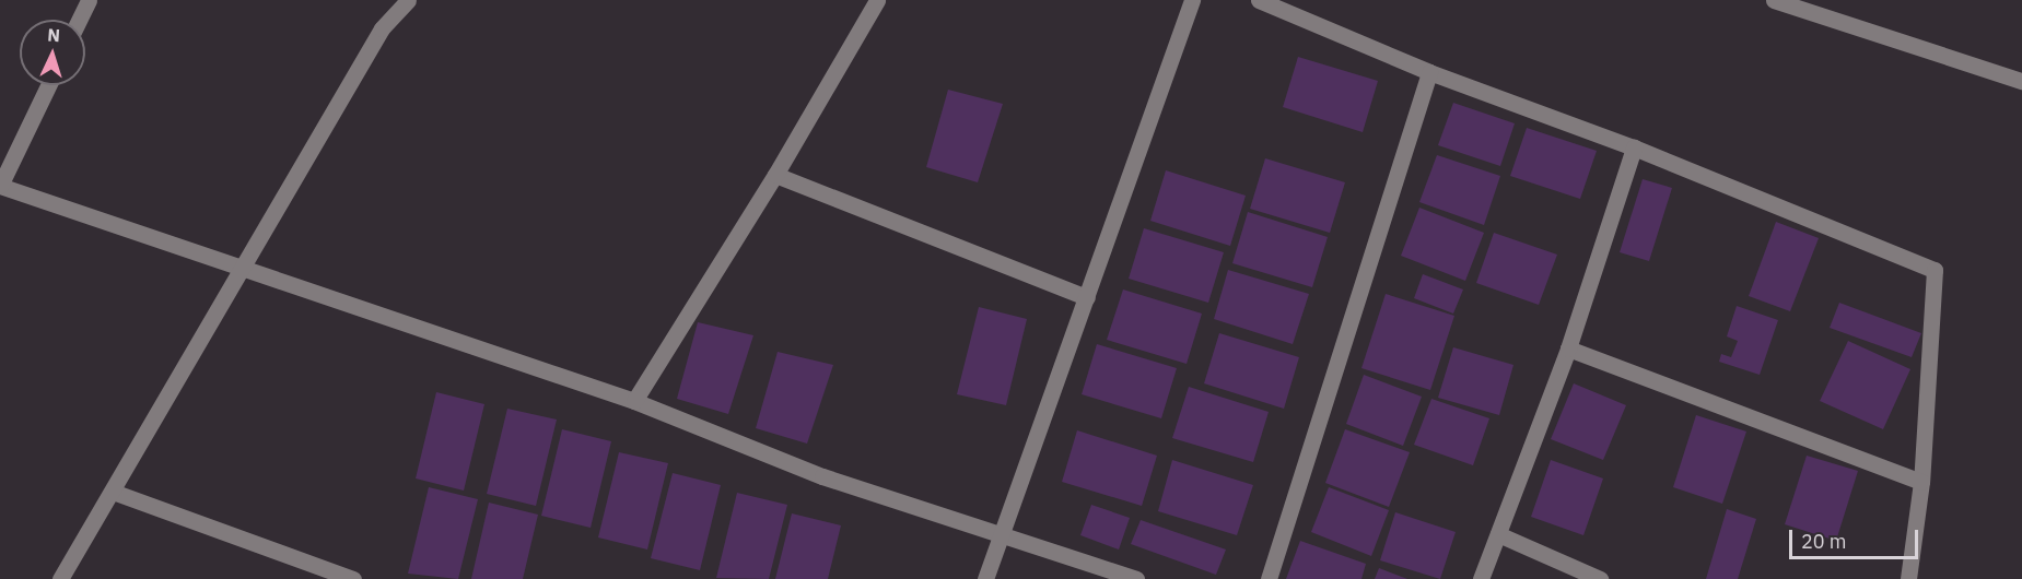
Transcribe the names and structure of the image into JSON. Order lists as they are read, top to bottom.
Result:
{
  "scale_bar": "20 m",
  "north": "top"
}
